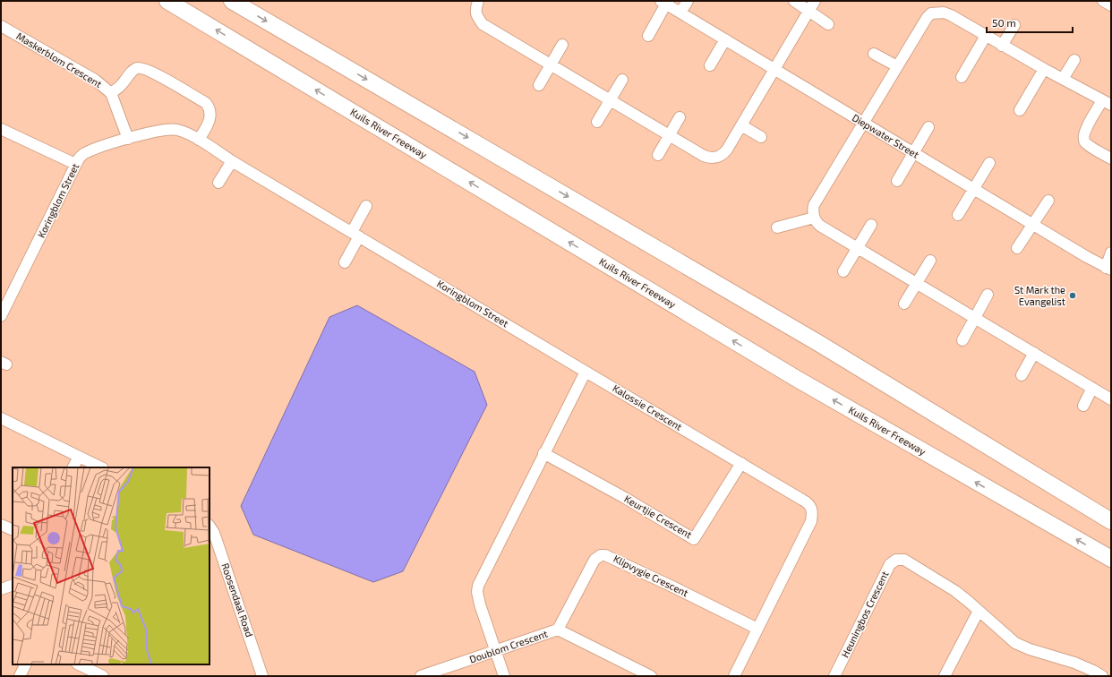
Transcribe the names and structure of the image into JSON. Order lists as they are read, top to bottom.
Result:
{
  "streets": {
    "highway": ["Kuils River Freeway"],
    "street": [
      "Maskerblom Crescent",
      "Diepwater Street",
      "Koringblom Street",
      "Kalossie Crescent",
      "Keurtjie Crescent",
      "Klipvygie Crescent",
      "Roosendaal Road",
      "Heuningbos Crescent",
      "Doublom Crescent"
    ]
  },
  "crossings": [
    ["Maskerblom Crescent", "Koringblom Street"],
    ["Koringblom Street", "Kalossie Crescent"],
    ["Kalossie Crescent", "Keurtjie Crescent"],
    ["Kalossie Crescent", "Klipvygie Crescent"],
    ["Klipvygie Crescent", "Doublom Crescent"]
  ],
  "places": ["St Mark the Evangelist"],
  "scale_bar": "50 m"
}
